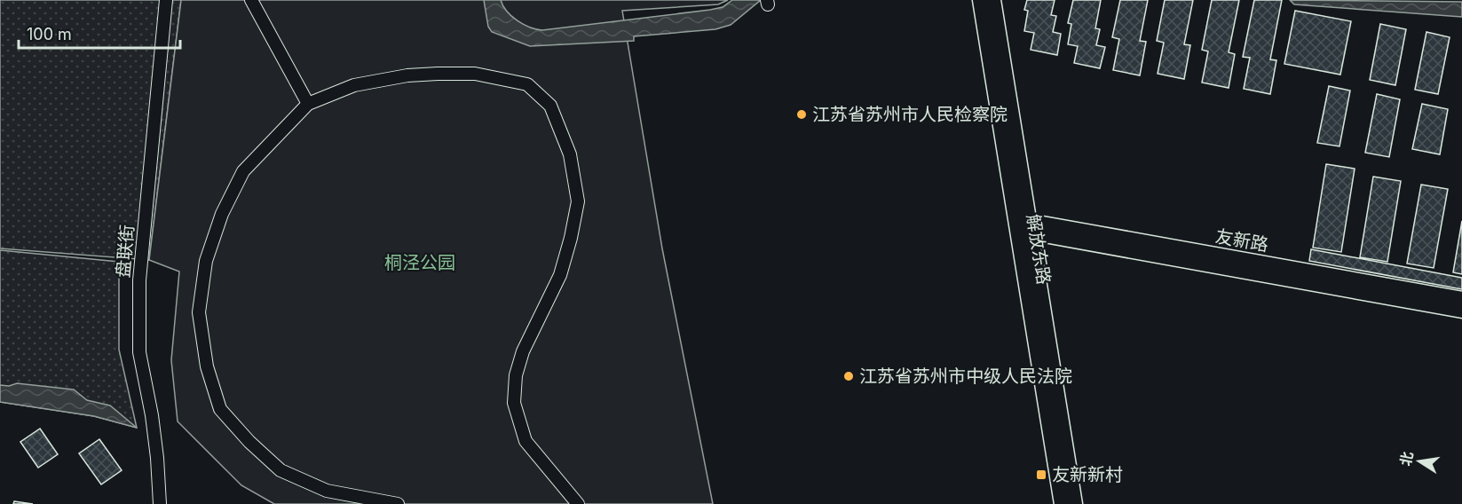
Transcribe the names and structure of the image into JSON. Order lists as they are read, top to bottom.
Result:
{
  "streets": {
    "main road": ["友新路", "解放东路"],
    "street": ["盘联街"]
  },
  "crossings": [
    ["友新路", "解放东路"]
  ],
  "parks": ["桐泾公园"],
  "places": {
    "other": ["江苏省苏州市人民检察院", "江苏省苏州市中级人民法院"],
    "transit": ["友新新村"]
  },
  "scale_bar": "100 m",
  "north": "left"
}
